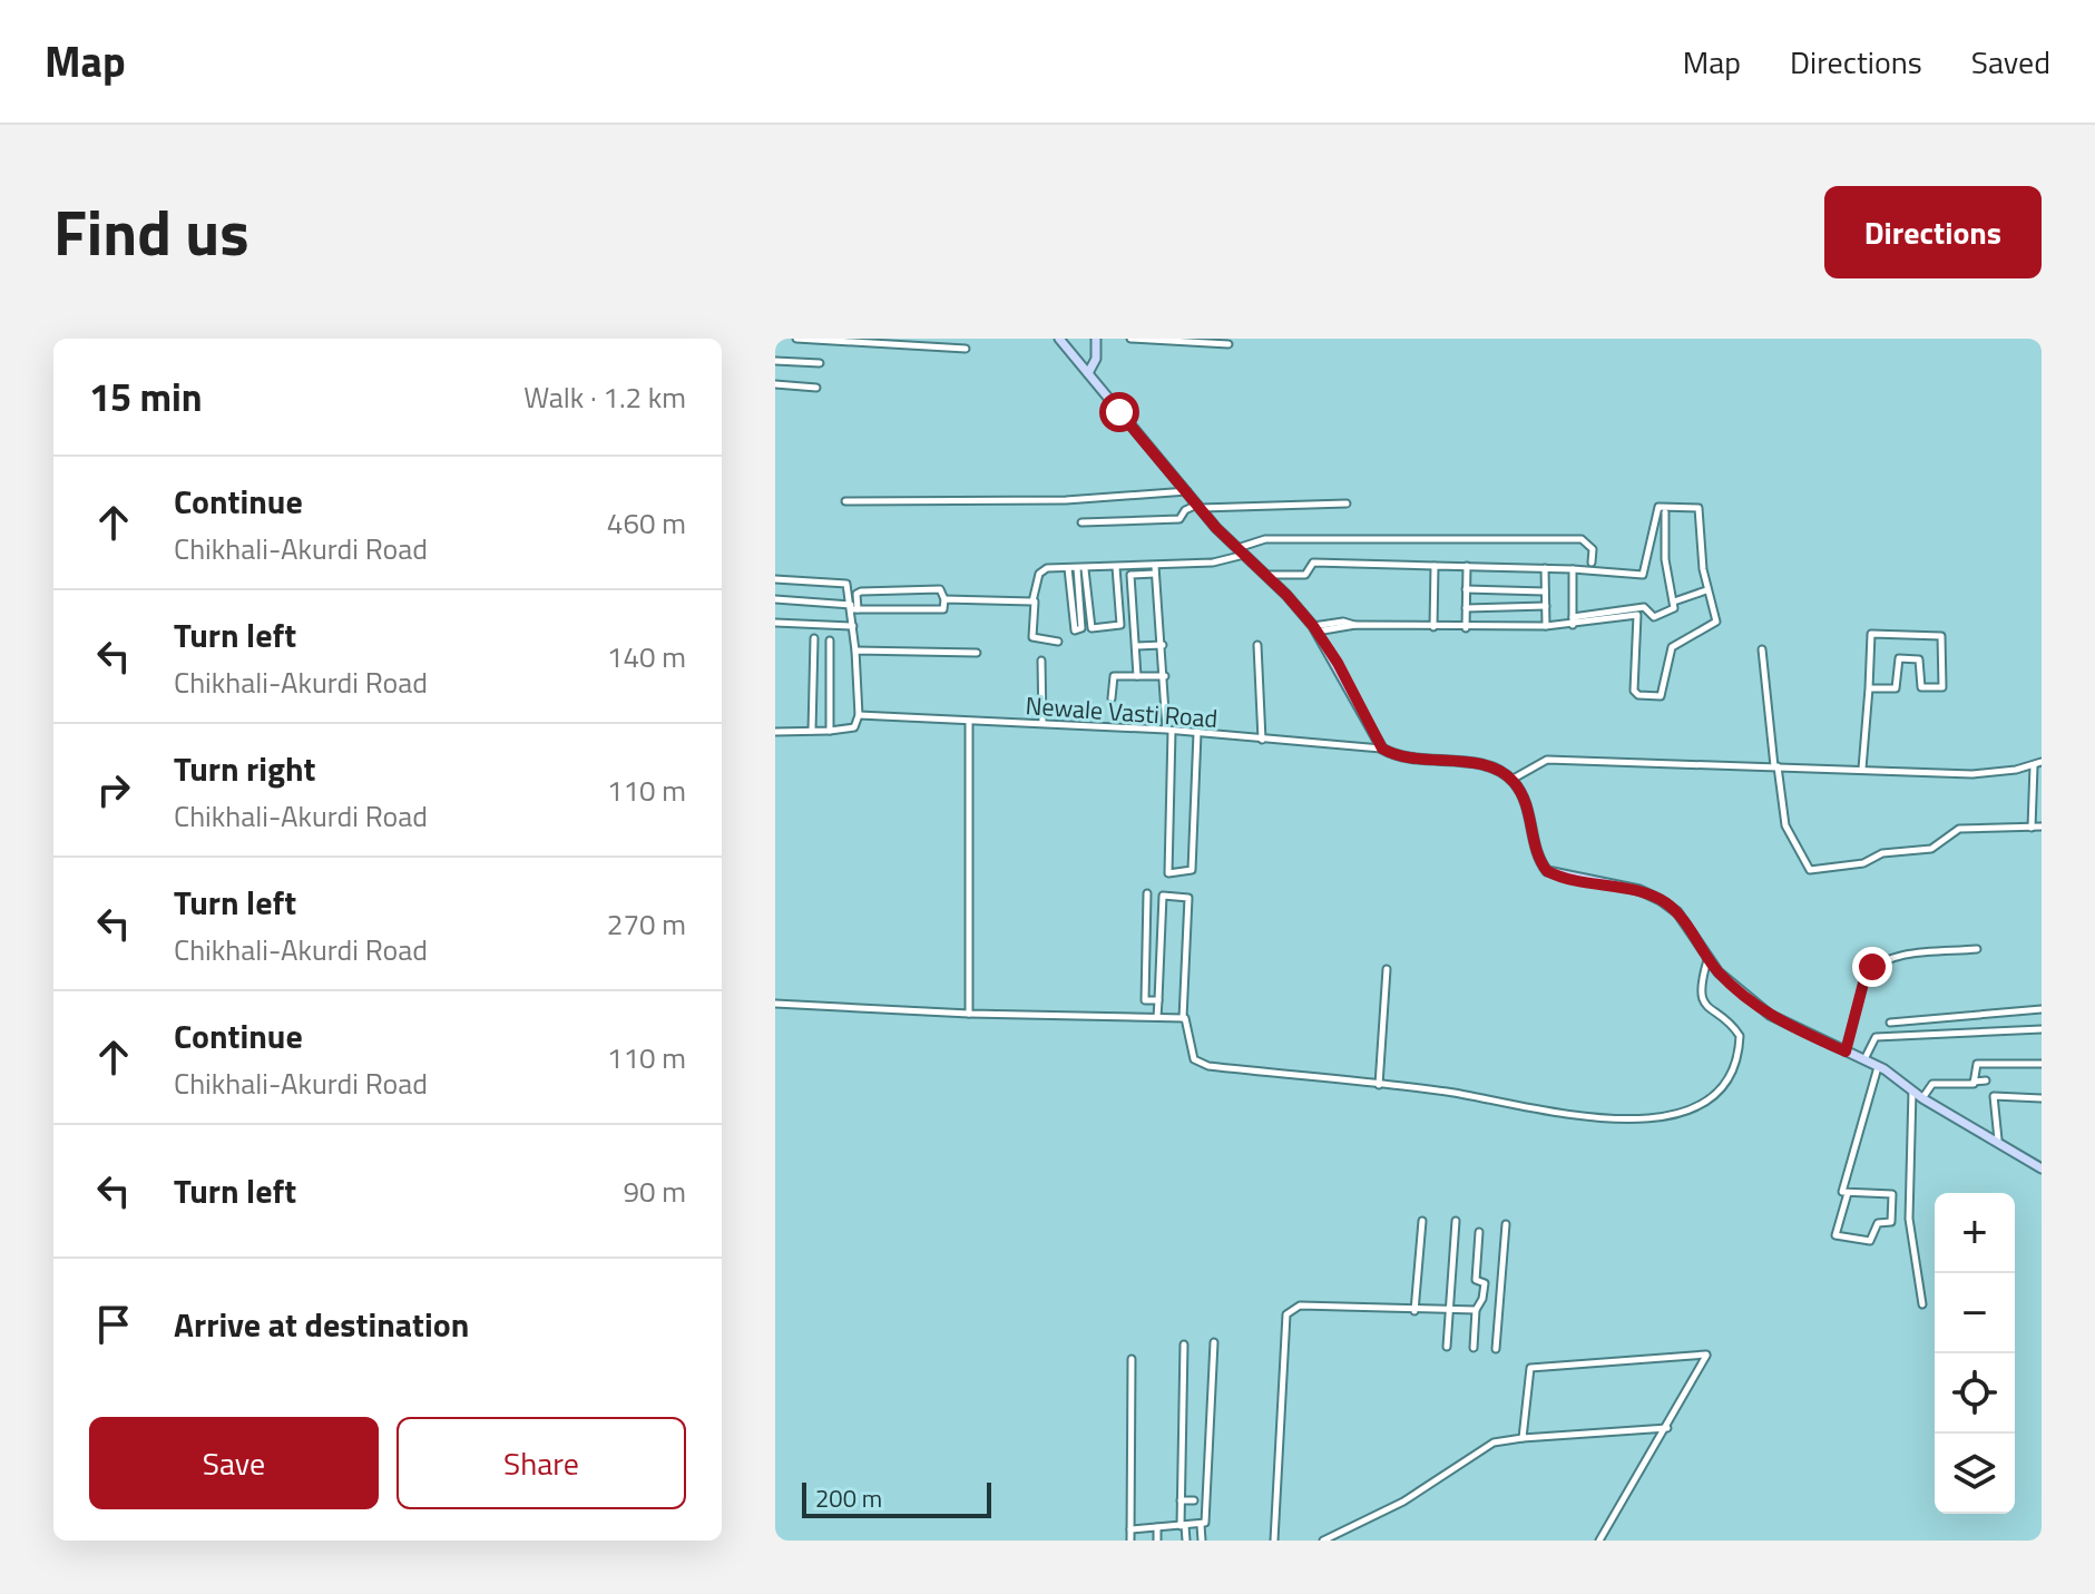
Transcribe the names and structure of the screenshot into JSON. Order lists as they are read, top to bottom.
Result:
{
  "streets": {
    "street": ["Newale Vasti Road"]
  },
  "scale_bar": "200 m",
  "page": {
    "header": "Map",
    "nav": ["Map", "Directions", "Saved"],
    "title": "Find us",
    "buttons": [
      "Directions",
      ["Save", "Share"]
    ],
    "heading": ["15 min", "Walk · 1.2 km"],
    "list": [
      ["Continue", "Chikhali-Akurdi Road", "460 m"],
      ["Turn left", "Chikhali-Akurdi Road", "140 m"],
      ["Turn right", "Chikhali-Akurdi Road", "110 m"],
      ["Turn left", "Chikhali-Akurdi Road", "270 m"],
      ["Continue", "Chikhali-Akurdi Road", "110 m"],
      ["Turn left", "90 m"],
      "Arrive at destination"
    ],
    "map_buttons": ["+", "−"],
    "scale": "200 m"
  }
}
